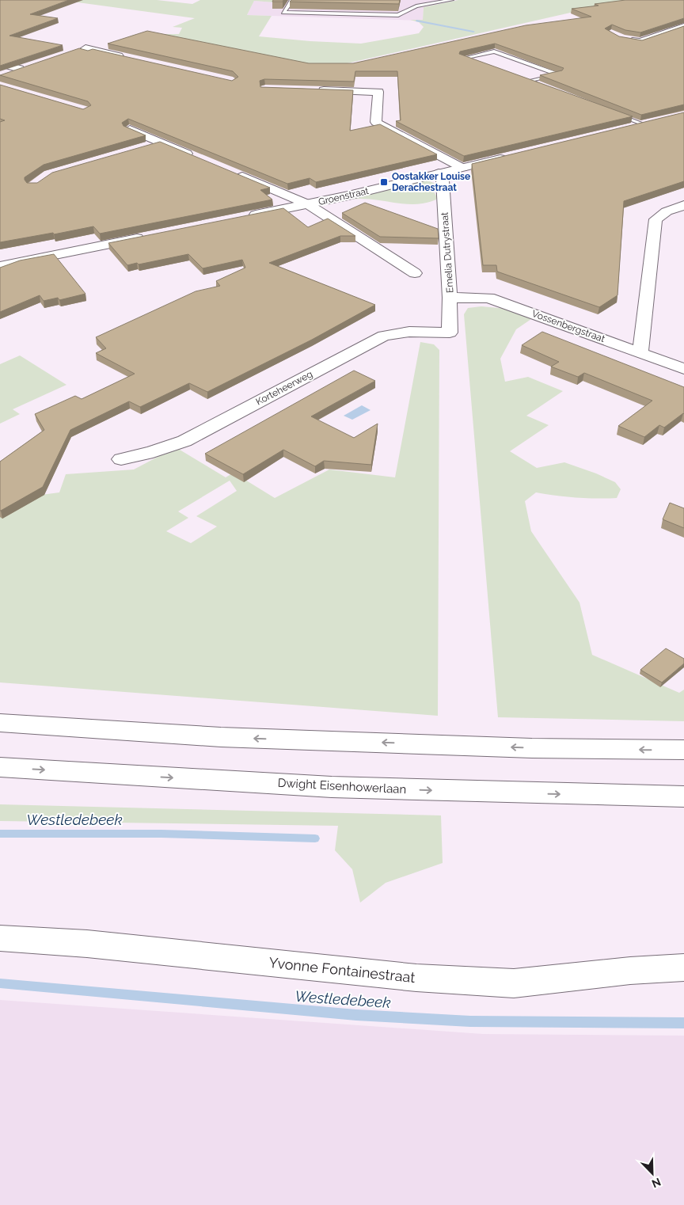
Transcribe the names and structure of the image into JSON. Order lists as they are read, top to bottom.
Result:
{
  "streets": {
    "main road": [
      "Groenstraat",
      "Emelia Dutrystraat",
      "Vossenbergstraat",
      "Korteheerweg",
      "Dwight Eisenhowerlaan",
      "Yvonne Fontainestraat"
    ]
  },
  "crossings": [
    ["Groenstraat", "Emelia Dutrystraat"],
    ["Emelia Dutrystraat", "Vossenbergstraat"],
    ["Emelia Dutrystraat", "Korteheerweg"]
  ],
  "water": ["Westledebeek"],
  "places": {
    "transit": ["Oostakker Louise Derachestraat"]
  },
  "north": "bottom right"
}
